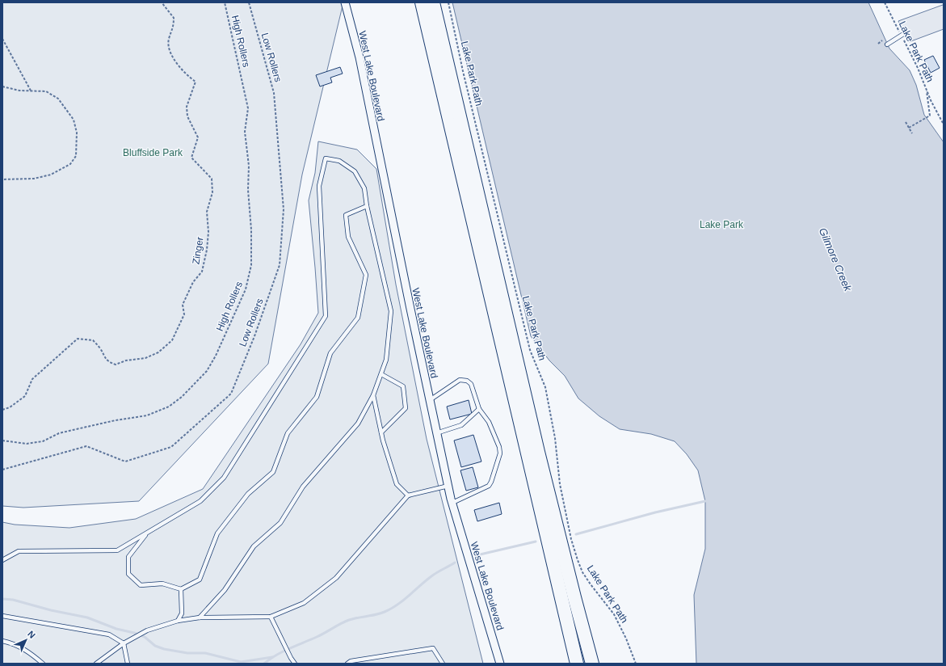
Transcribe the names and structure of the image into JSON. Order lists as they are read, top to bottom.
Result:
{
  "streets": {
    "street": ["West Lake Boulevard"],
    "path": [
      "High Rollers",
      "Lake Park Path",
      "Low Rollers",
      "Zinger"
    ]
  },
  "water": ["Gilmore Creek"],
  "parks": ["Bluffside Park", "Lake Park"],
  "north": "top right"
}
